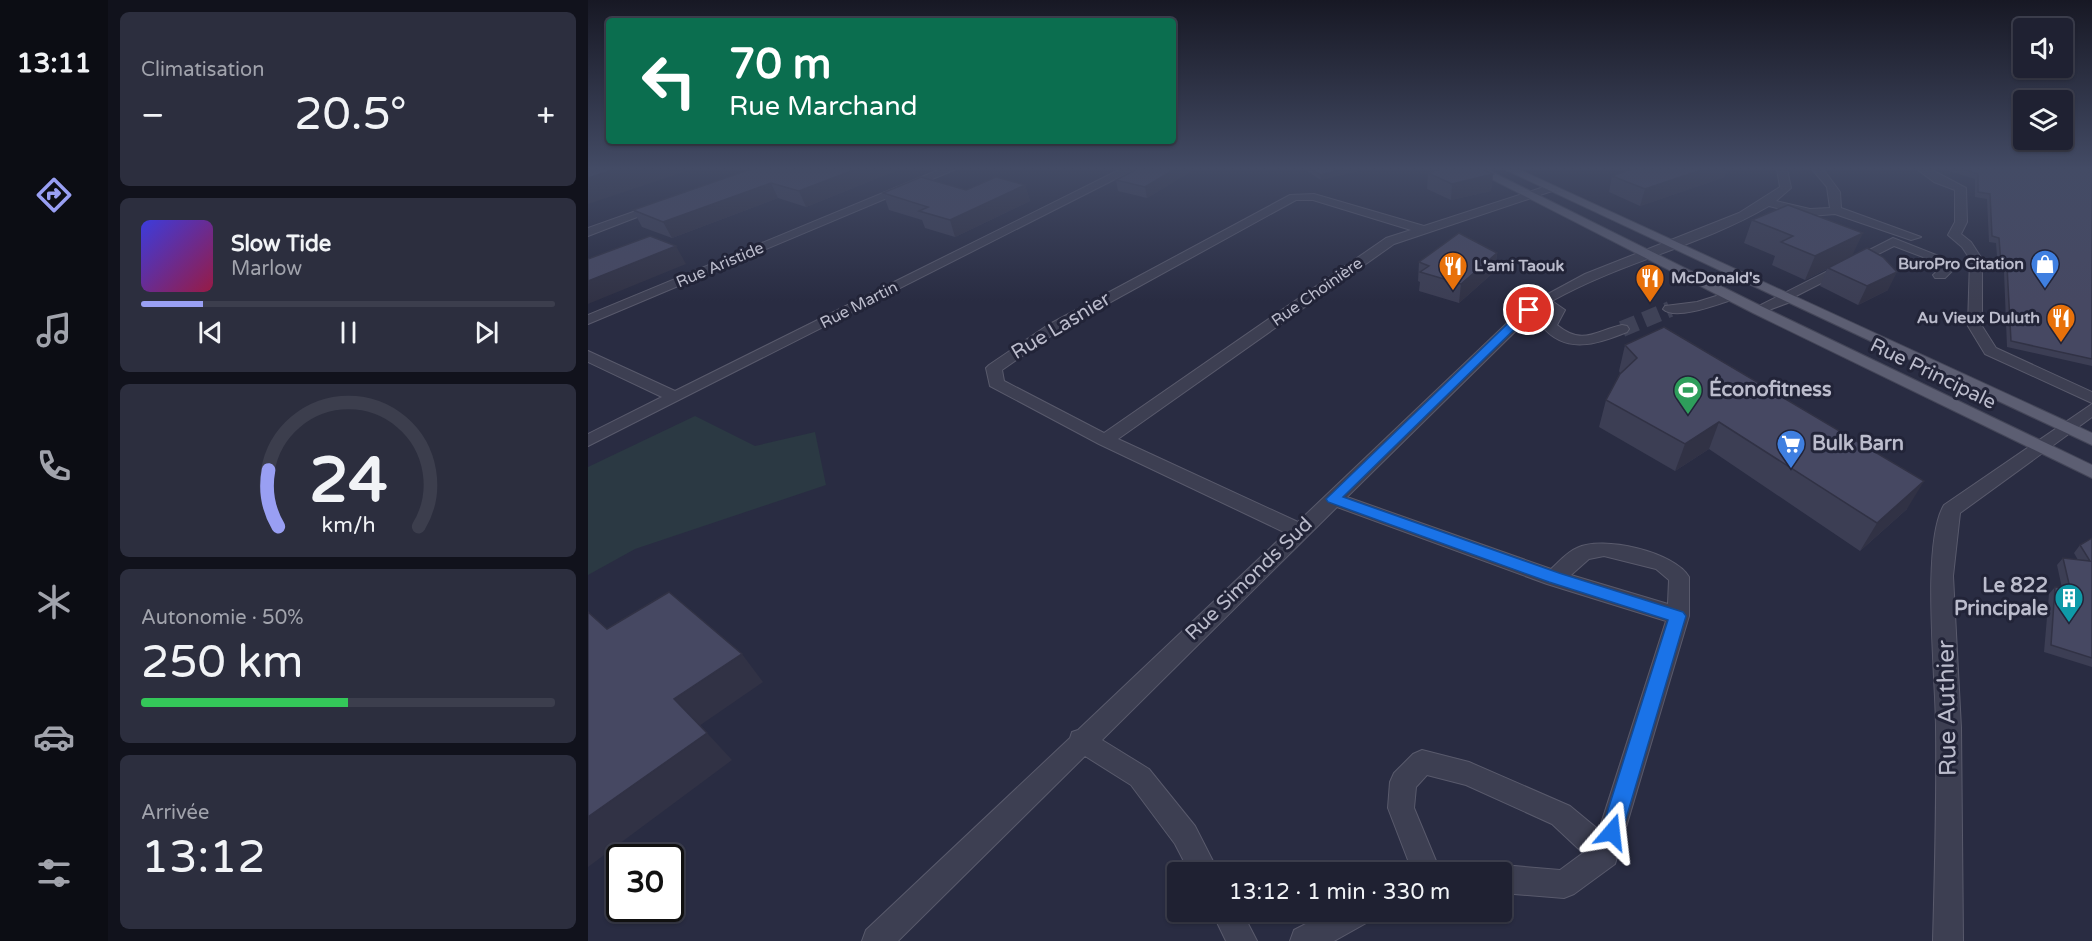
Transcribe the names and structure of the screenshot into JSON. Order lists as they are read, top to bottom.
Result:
{
  "streets": {
    "main road": ["Rue Principale"],
    "street": [
      "Rue Aristide",
      "Rue Choinière",
      "Rue Martin",
      "Rue Lasnier",
      "Rue Simonds Sud",
      "Rue Authier"
    ]
  },
  "crossings": [
    ["Rue Choinière", "Rue Lasnier"],
    ["Rue Lasnier", "Rue Simonds Sud"],
    ["Rue Principale", "Rue Simonds Sud"],
    ["Rue Principale", "Rue Authier"]
  ],
  "places": {
    "shop": ["BuroPro Citation"],
    "restaurant": ["L'ami Taouk", "McDonald's", "Au Vieux Duluth"],
    "sports": ["Éconofitness"],
    "supermarket": ["Bulk Barn"],
    "building": ["Le 822 Principale"]
  },
  "page": {
    "tabs": "13:11",
    "tile": [
      "Climatisation",
      ["Autonomie · 50%", "250 km"],
      ["Arrivée", "13:12"]
    ],
    "turn": ["70 m", "Rue Marchand"],
    "heat": ["−", "20.5°", "+"],
    "song": ["Slow Tide", "Marlow"],
    "limit": "30",
    "trip": "13:12 · 1 min · 330 m",
    "gauge": ["24", "km/h"]
  }
}
